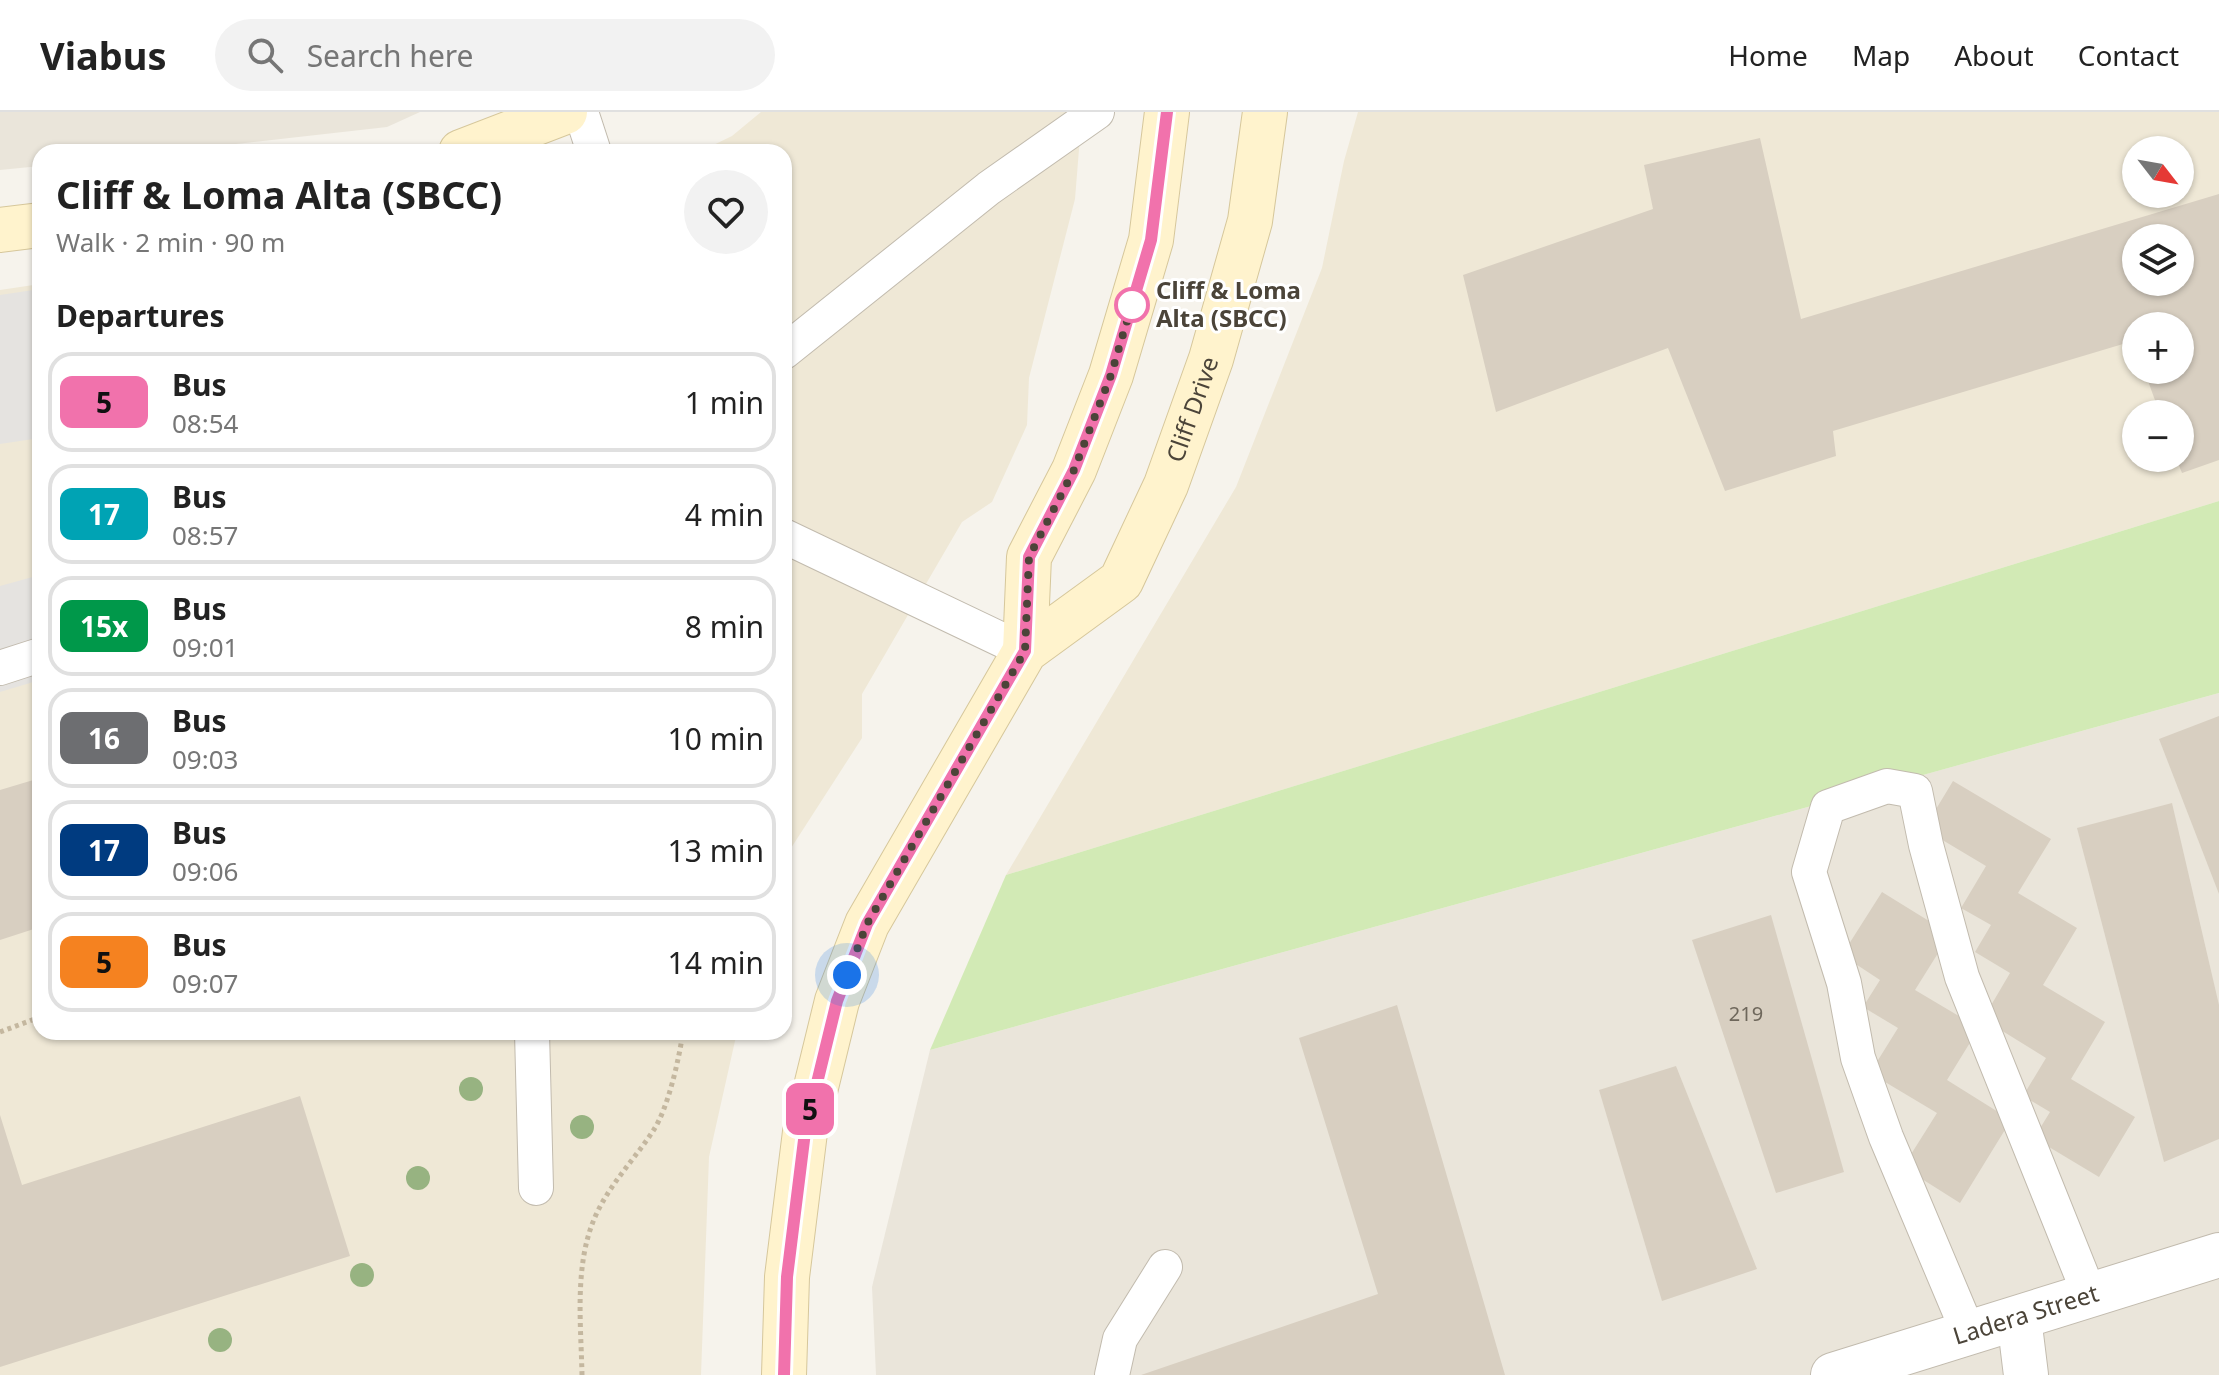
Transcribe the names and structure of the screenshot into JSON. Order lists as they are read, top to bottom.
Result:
{
  "streets": {
    "main road": ["Cliff Drive"],
    "street": ["Ladera Street"]
  },
  "places": ["Cliff & Loma Alta (SBCC)"],
  "lines": ["bus line 5"],
  "house_numbers": ["219"],
  "north": "bottom right",
  "page": {
    "header": "Viabus",
    "search": "Search here",
    "nav": [
      "Home",
      "Map",
      "About",
      "Contact"
    ],
    "on_map": "5",
    "map_buttons": ["+", "−"],
    "heading": [
      ["Cliff & Loma Alta (SBCC)", "Walk · 2 min · 90 m"],
      "Departures"
    ],
    "list": [
      {
        "mark": "5",
        "name": "Bus",
        "note": "08:54",
        "value": "1 min"
      },
      {
        "mark": "17",
        "name": "Bus",
        "note": "08:57",
        "value": "4 min"
      },
      {
        "mark": "15x",
        "name": "Bus",
        "note": "09:01",
        "value": "8 min"
      },
      {
        "mark": "16",
        "name": "Bus",
        "note": "09:03",
        "value": "10 min"
      },
      {
        "mark": "17",
        "name": "Bus",
        "note": "09:06",
        "value": "13 min"
      },
      {
        "mark": "5",
        "name": "Bus",
        "note": "09:07",
        "value": "14 min"
      }
    ]
  }
}
